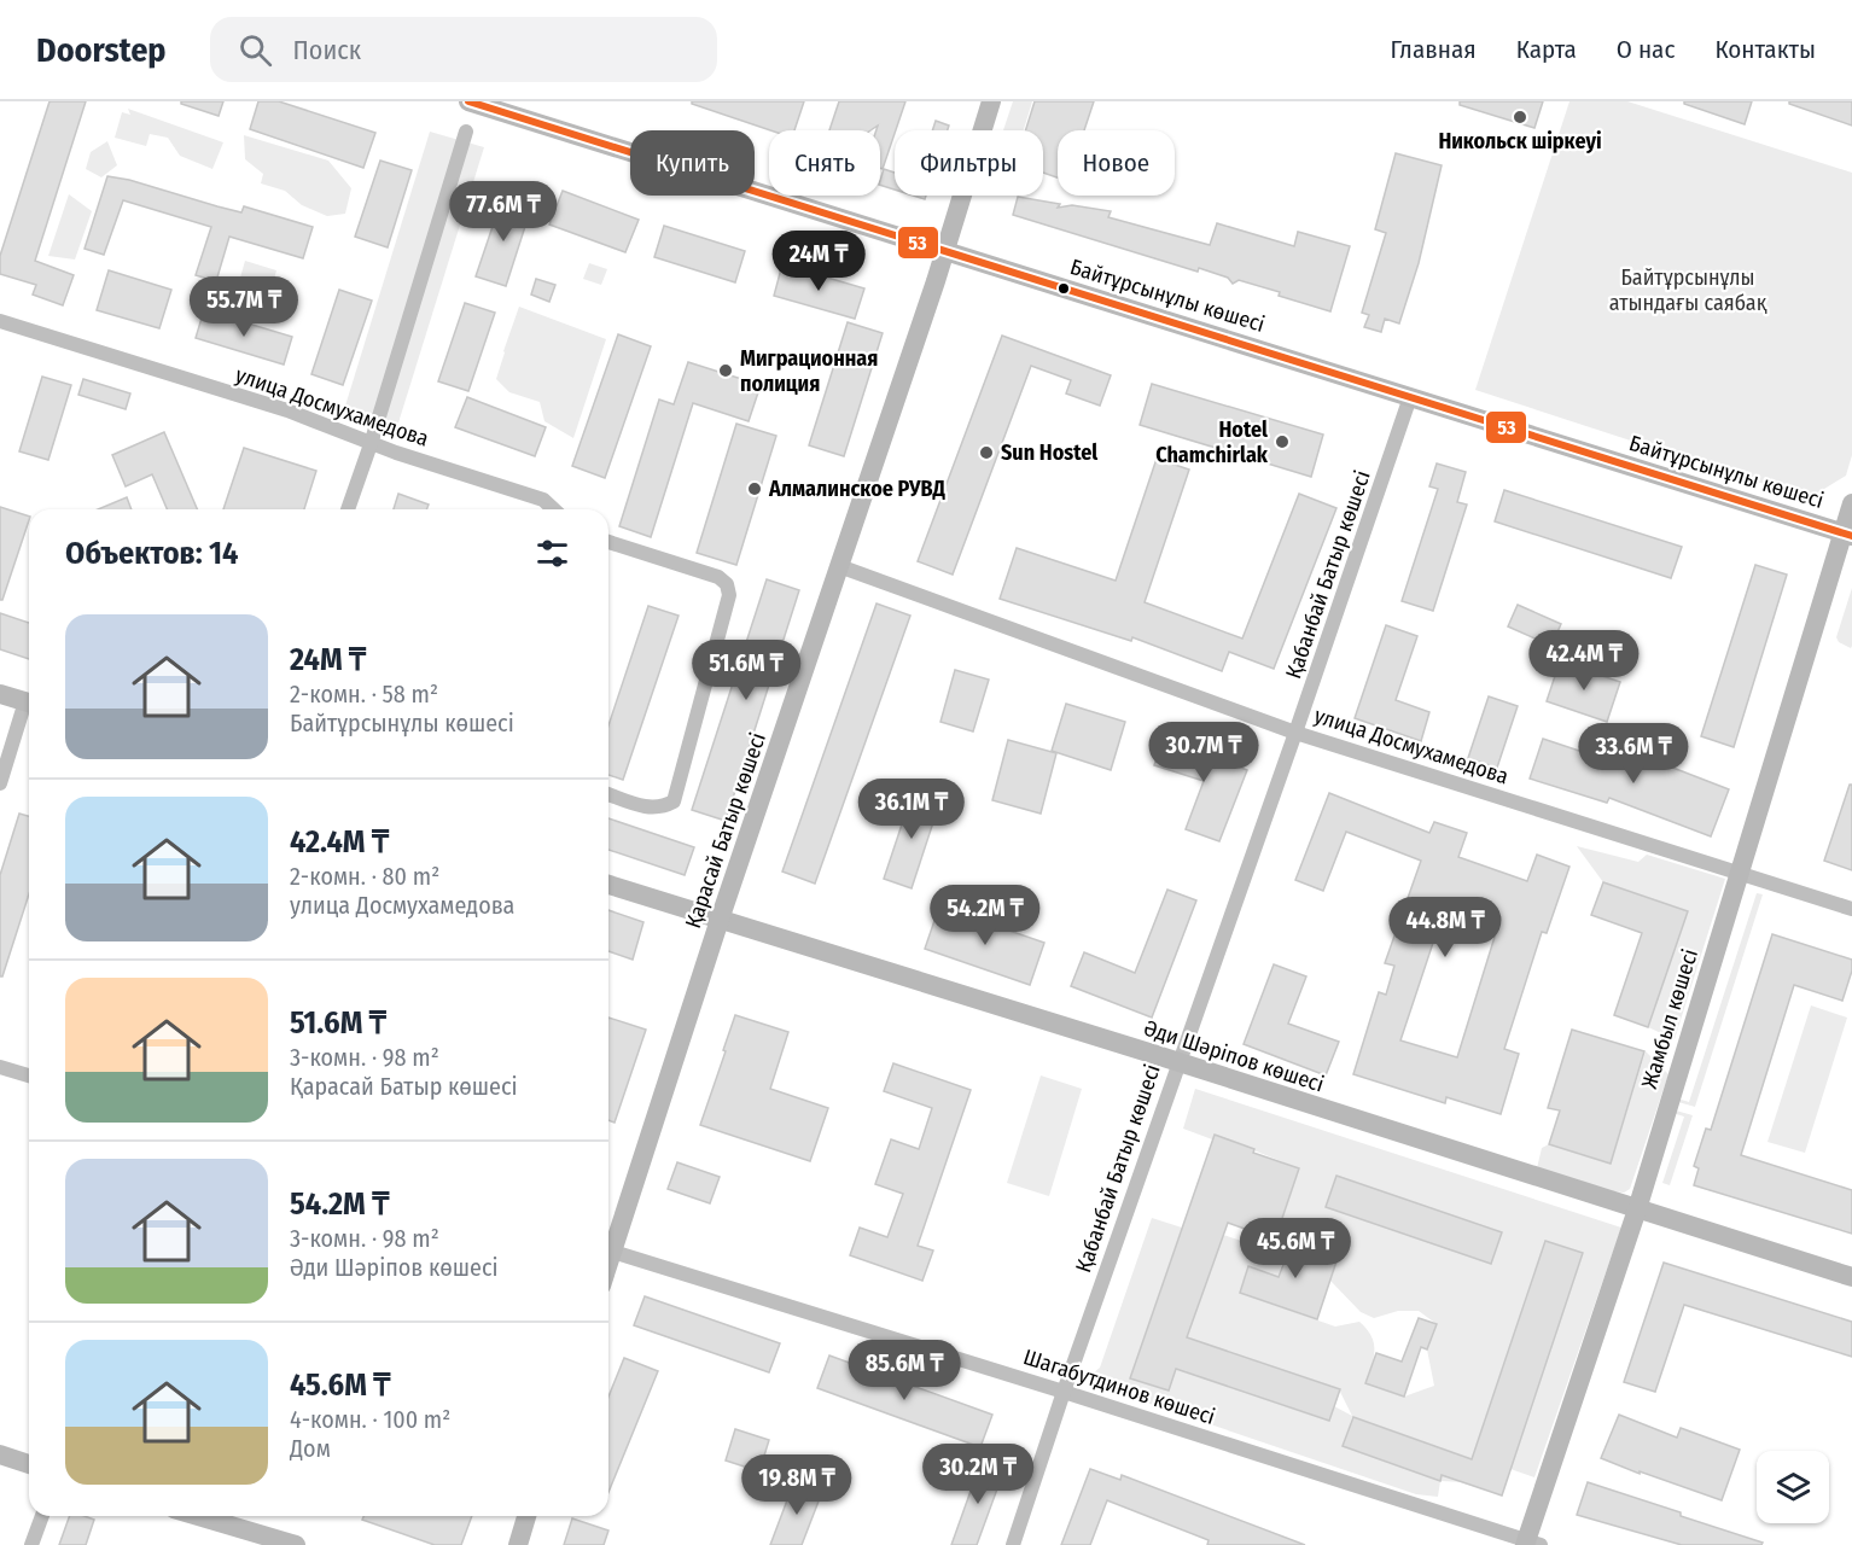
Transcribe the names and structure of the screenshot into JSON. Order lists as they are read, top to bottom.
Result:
{
  "streets": {
    "street": [
      "Байтұрсынұлы көшесі",
      "улица Досмухамедова",
      "Қабанбай Батыр көшесі",
      "Қарасай Батыр көшесі",
      "Жамбыл көшесі",
      "Әди Шәріпов көшесі",
      "Шагабутдинов көшесі"
    ]
  },
  "crossings": [
    ["Байтұрсынұлы көшесі", "Қабанбай Батыр көшесі"],
    ["Байтұрсынұлы көшесі", "Қарасай Батыр көшесі"],
    ["Байтұрсынұлы көшесі", "Жамбыл көшесі"],
    ["улица Досмухамедова", "Қабанбай Батыр көшесі"],
    ["улица Досмухамедова", "Қарасай Батыр көшесі"],
    ["улица Досмухамедова", "Жамбыл көшесі"],
    ["Қабанбай Батыр көшесі", "Әди Шәріпов көшесі"],
    ["Қабанбай Батыр көшесі", "Шагабутдинов көшесі"],
    ["Қарасай Батыр көшесі", "Әди Шәріпов көшесі"],
    ["Жамбыл көшесі", "Әди Шәріпов көшесі"],
    ["Жамбыл көшесі", "Шагабутдинов көшесі"]
  ],
  "parks": ["Байтұрсынұлы атындағы саябақ"],
  "places": [
    "Никольск шіркеуі",
    "Миграционная полиция",
    "Hotel Chamchirlak",
    "Sun Hostel",
    "Алмалинское РУВД"
  ],
  "lines": ["transit line 53"],
  "page": {
    "header": "Doorstep",
    "search": "Поиск",
    "nav": [
      "Главная",
      "Карта",
      "О нас",
      "Контакты"
    ],
    "chip": [
      "Купить",
      "Снять",
      "Фильтры",
      "Новое"
    ],
    "price": [
      "77.6M ₸",
      "24M ₸",
      "55.7M ₸",
      "42.4M ₸",
      "51.6M ₸",
      "30.7M ₸",
      "33.6M ₸",
      "36.1M ₸",
      "54.2M ₸",
      "44.8M ₸",
      "45.6M ₸",
      "85.6M ₸",
      "30.2M ₸",
      "19.8M ₸"
    ],
    "heading": "Объектов: 14",
    "list": [
      {
        "name": "24M ₸",
        "note": "2-комн. · 58 m² · Байтұрсынұлы көшесі"
      },
      {
        "name": "42.4M ₸",
        "note": "2-комн. · 80 m² · улица Досмухамедова"
      },
      {
        "name": "51.6M ₸",
        "note": "3-комн. · 98 m² · Қарасай Батыр көшесі"
      },
      {
        "name": "54.2M ₸",
        "note": "3-комн. · 98 m² · Әди Шәріпов көшесі"
      },
      {
        "name": "45.6M ₸",
        "note": "4-комн. · 100 m² · Дом"
      }
    ]
  }
}
